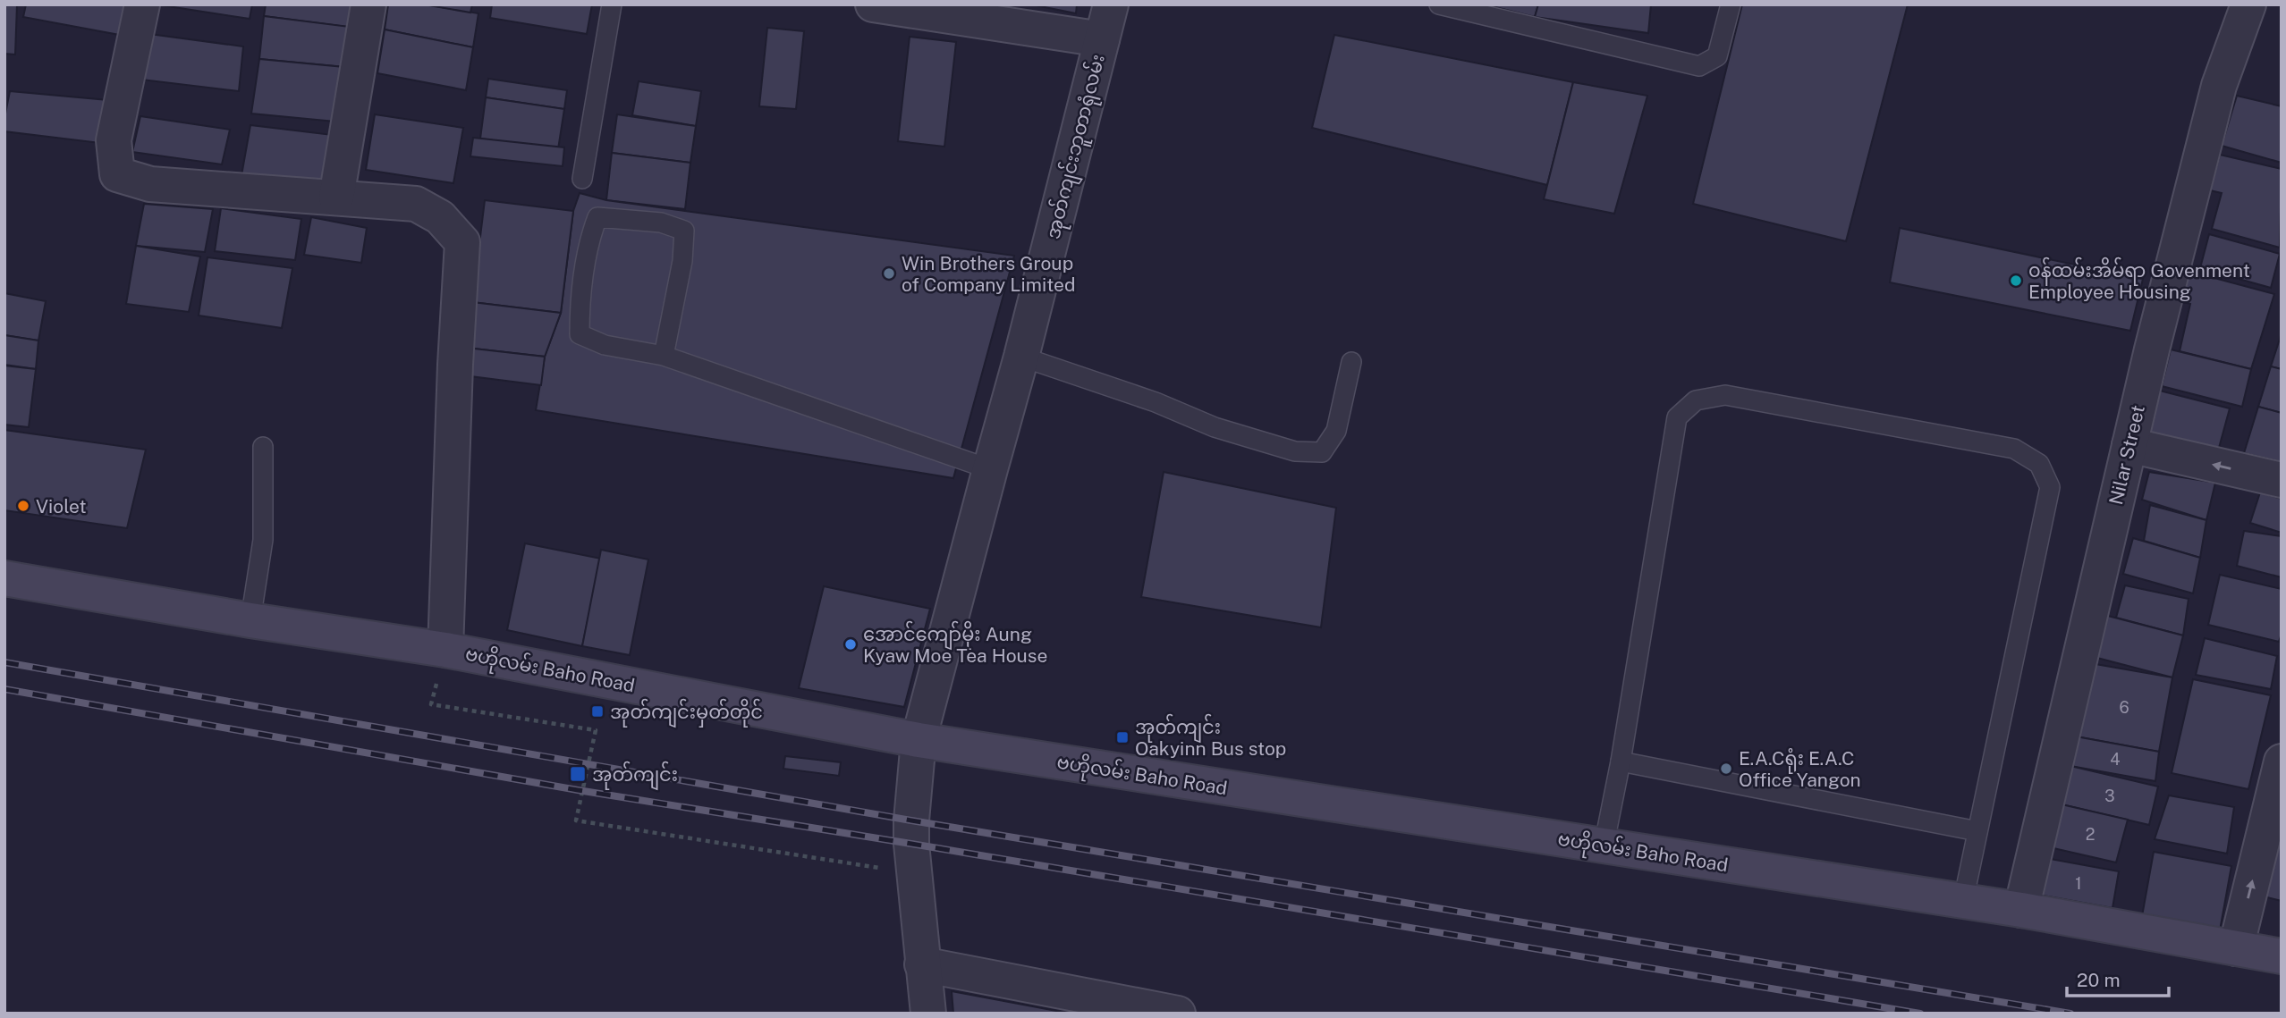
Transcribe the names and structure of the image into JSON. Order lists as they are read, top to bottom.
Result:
{
  "streets": {
    "main road": ["ဗဟိုလမ်း Baho Road"],
    "street": ["အုတ်ကျင်းဘူတာရုံလမ်း", "Nilar Street"]
  },
  "crossings": [
    ["အုတ်ကျင်းဘူတာရုံလမ်း", "ဗဟိုလမ်း Baho Road"],
    ["Nilar Street", "ဗဟိုလမ်း Baho Road"]
  ],
  "places": {
    "other": [
      "Win Brothers Group of Company Limited",
      "၀န်ထမ်းအိမ်ရာ Govenment Employee Housing",
      "Violet",
      "အောင်ကျော်မိုး Aung Kyaw Moe Tea House",
      "E.A.Cရုံး E.A.C Office Yangon"
    ],
    "transit": ["အုတ်ကျင်းမှတ်တိုင်", "အုတ်ကျင်း Oakyinn Bus stop", "အုတ်ကျင်း"]
  },
  "house_numbers": [
    "6",
    "4",
    "3",
    "2",
    "1"
  ],
  "scale_bar": "20 m"
}
